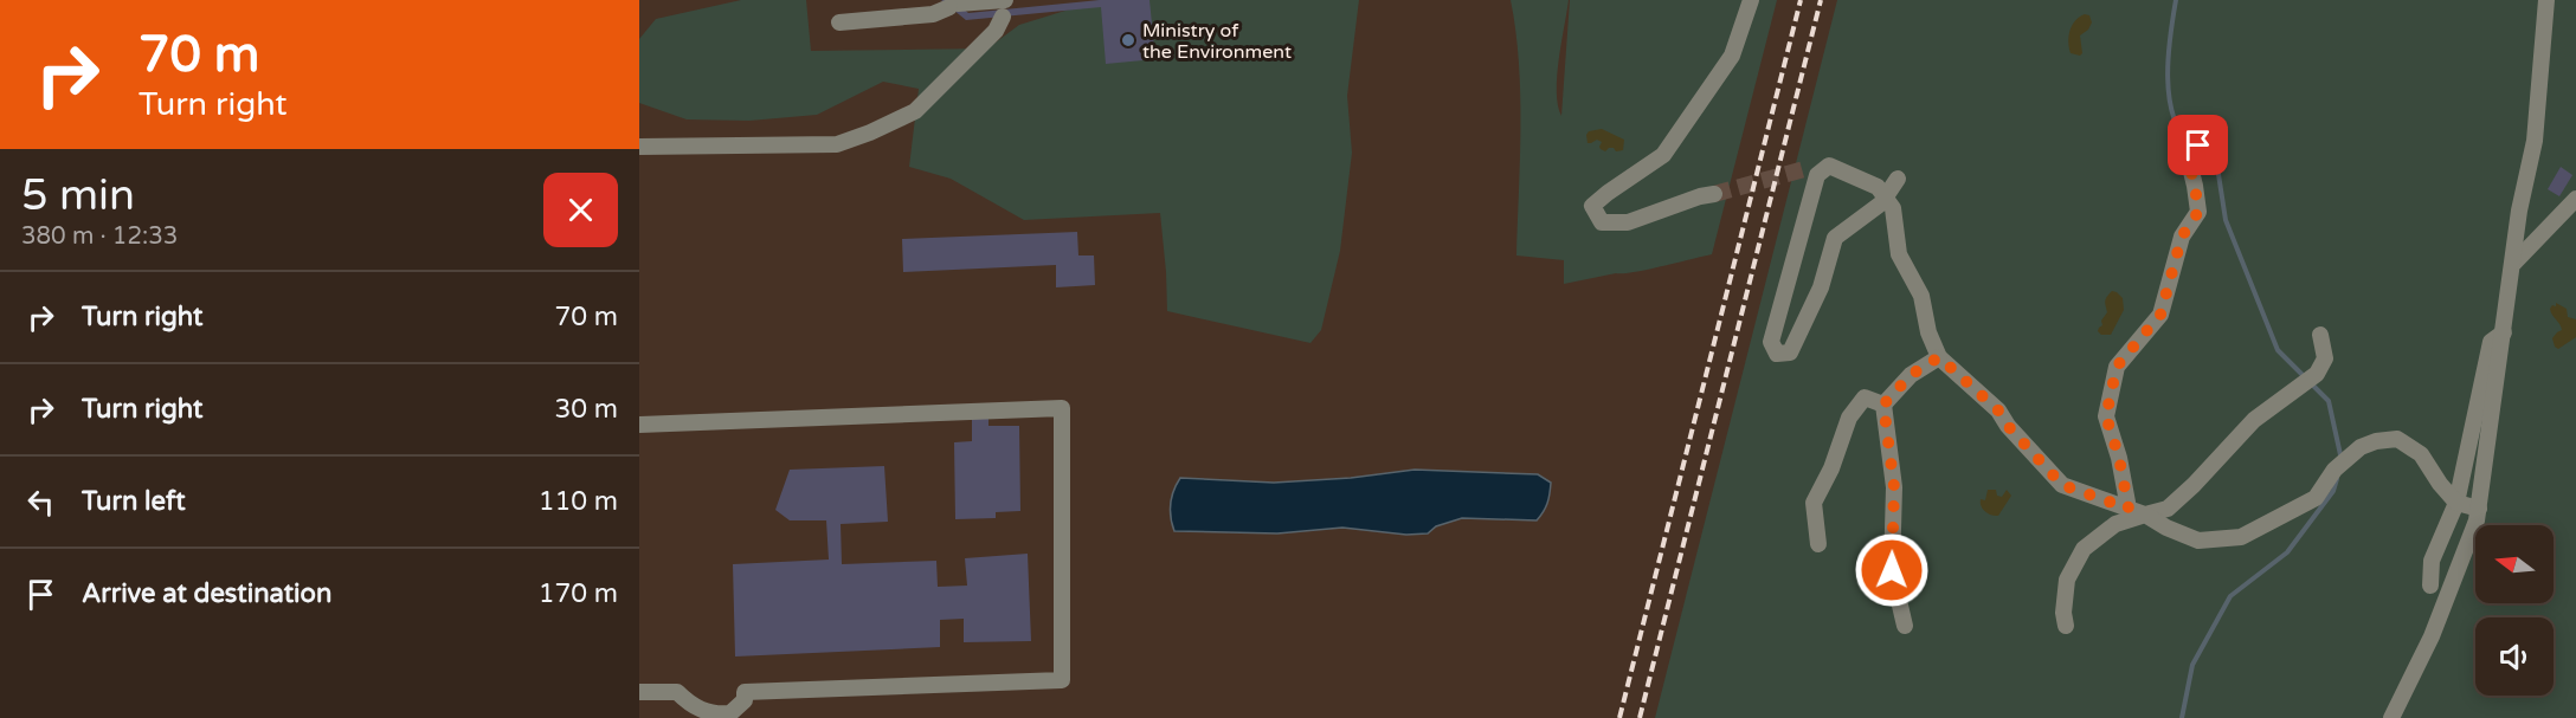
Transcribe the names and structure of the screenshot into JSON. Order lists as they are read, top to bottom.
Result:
{
  "places": ["Ministry of the Environment"],
  "north": "left",
  "page": {
    "turn": ["70 m", "Turn right"],
    "heading": ["5 min", "380 m · 12:33"],
    "list": [
      {
        "name": "Turn right",
        "value": "70 m"
      },
      {
        "name": "Turn right",
        "value": "30 m"
      },
      {
        "name": "Turn left",
        "value": "110 m"
      },
      {
        "name": "Arrive at destination",
        "value": "170 m"
      }
    ]
  }
}
